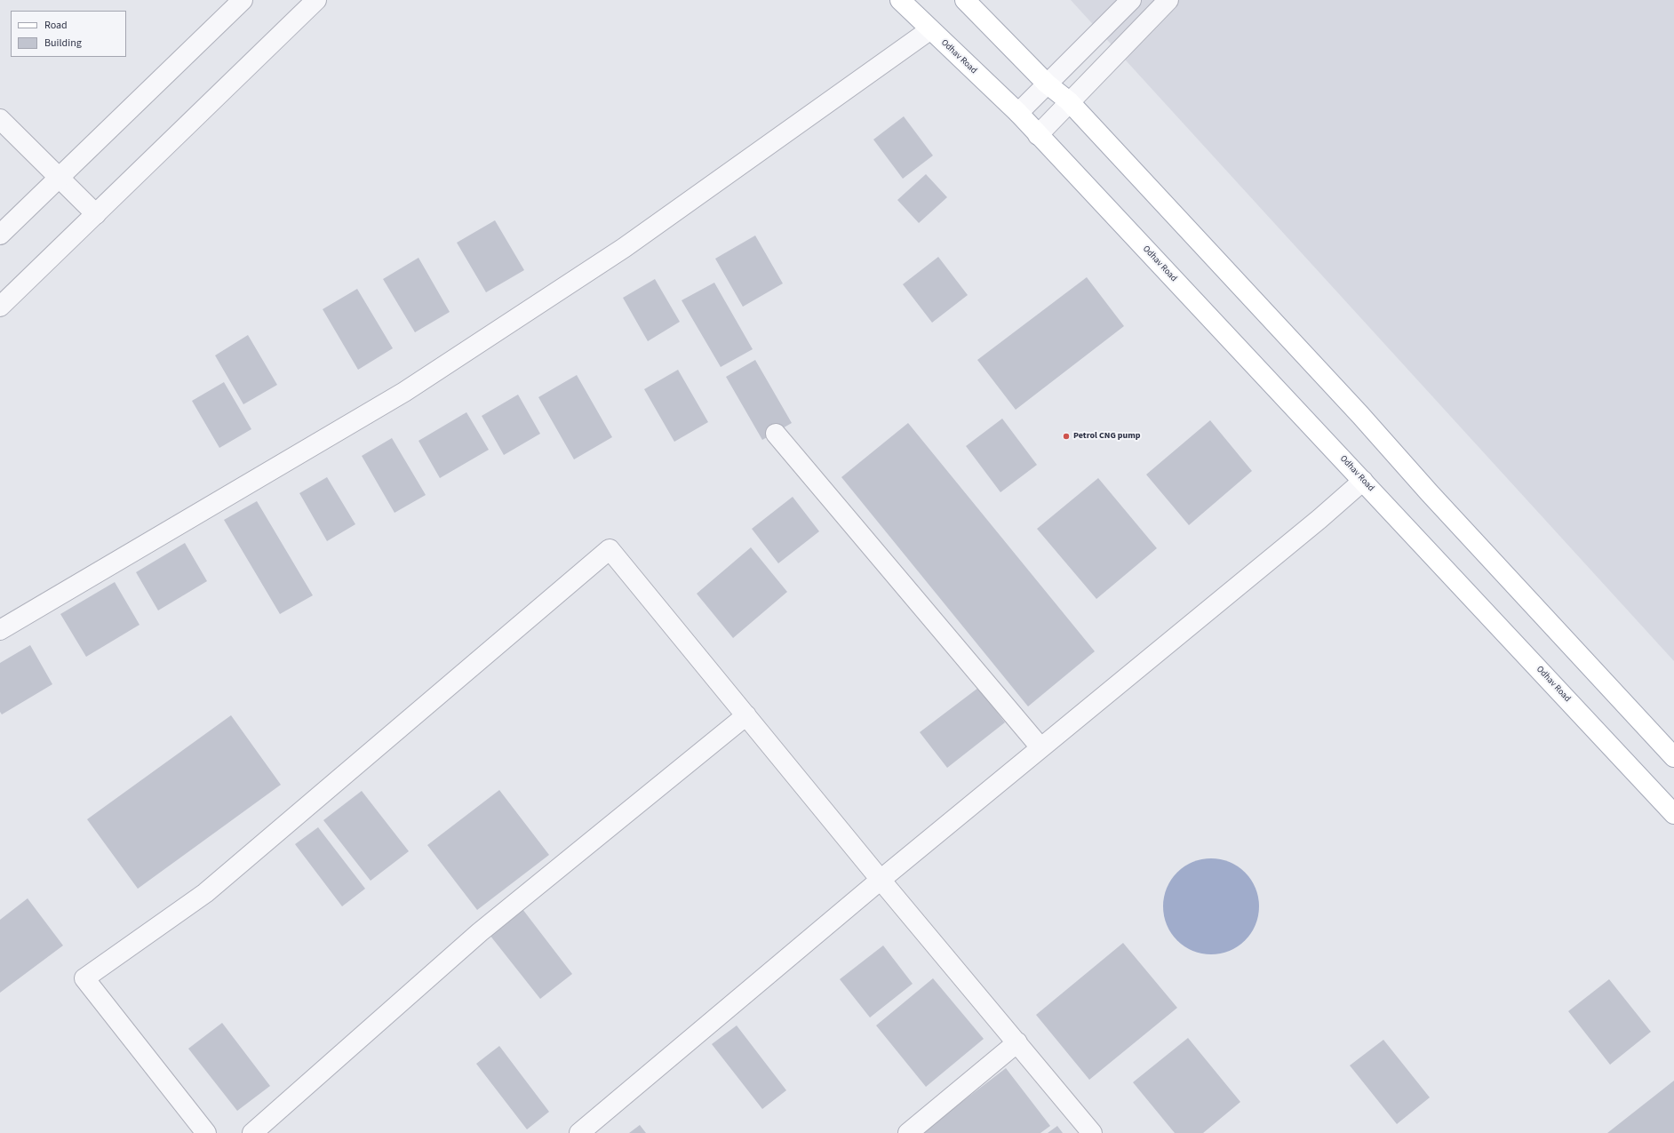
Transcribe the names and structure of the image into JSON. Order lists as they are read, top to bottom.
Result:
{
  "streets": {
    "main road": ["Odhav Road"]
  },
  "places": ["Petrol CNG pump"],
  "legend": ["Road", "Building"]
}
